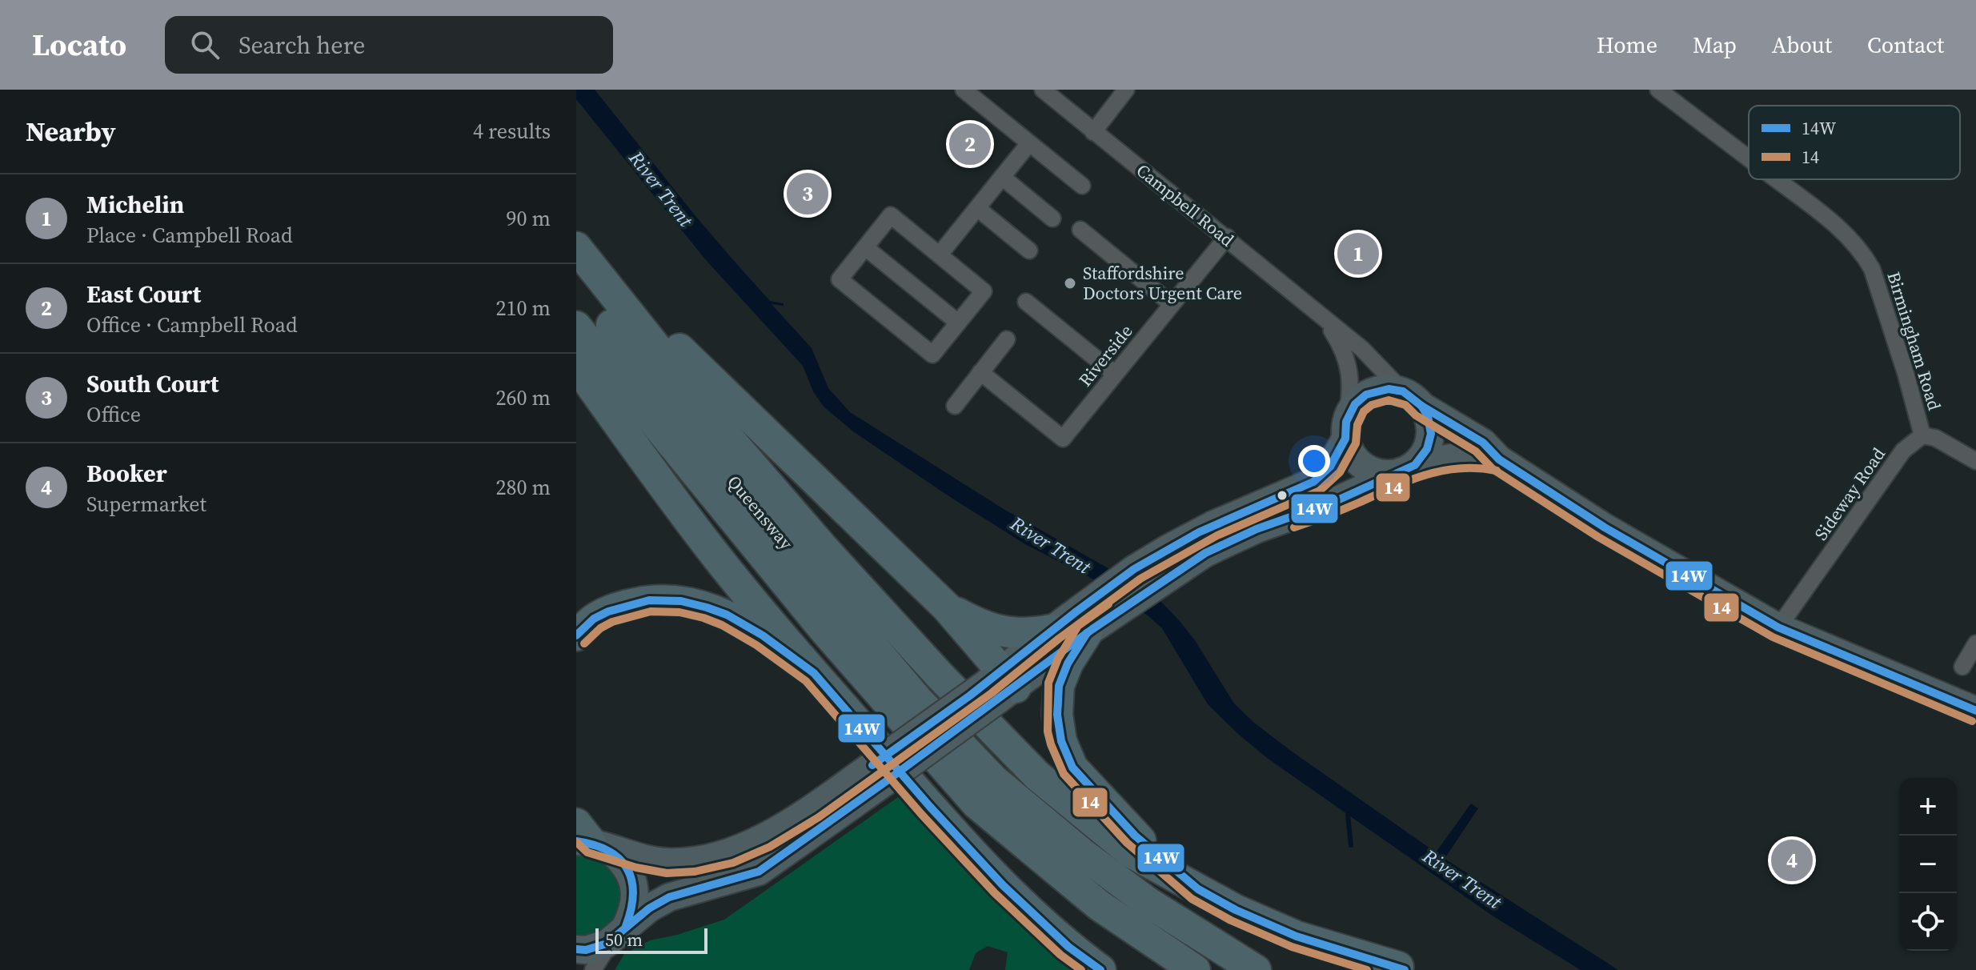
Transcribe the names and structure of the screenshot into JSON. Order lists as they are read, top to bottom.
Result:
{
  "streets": {
    "highway": ["Queensway"],
    "main road": ["Campbell Road"],
    "street": ["Birmingham Road", "Riverside", "Sideway Road"]
  },
  "crossings": [
    ["Campbell Road", "Riverside"],
    ["Campbell Road", "Sideway Road"],
    ["Birmingham Road", "Sideway Road"]
  ],
  "water": ["River Trent"],
  "places": ["Staffordshire Doctors Urgent Care"],
  "lines": ["transit line 14W", "transit line 14"],
  "legend": ["14W", "14"],
  "scale_bar": "50 m",
  "page": {
    "header": "Locato",
    "search": "Search here",
    "nav": [
      "Home",
      "Map",
      "About",
      "Contact"
    ],
    "heading": ["Nearby", "4 results"],
    "pins": [
      "2",
      "3",
      "1",
      "4"
    ],
    "list": [
      {
        "mark": "1",
        "name": "Michelin",
        "note": "Place · Campbell Road",
        "value": "90 m"
      },
      {
        "mark": "2",
        "name": "East Court",
        "note": "Office · Campbell Road",
        "value": "210 m"
      },
      {
        "mark": "3",
        "name": "South Court",
        "note": "Office",
        "value": "260 m"
      },
      {
        "mark": "4",
        "name": "Booker",
        "note": "Supermarket",
        "value": "280 m"
      }
    ],
    "map_buttons": ["+", "−"],
    "scale": "50 m"
  }
}
